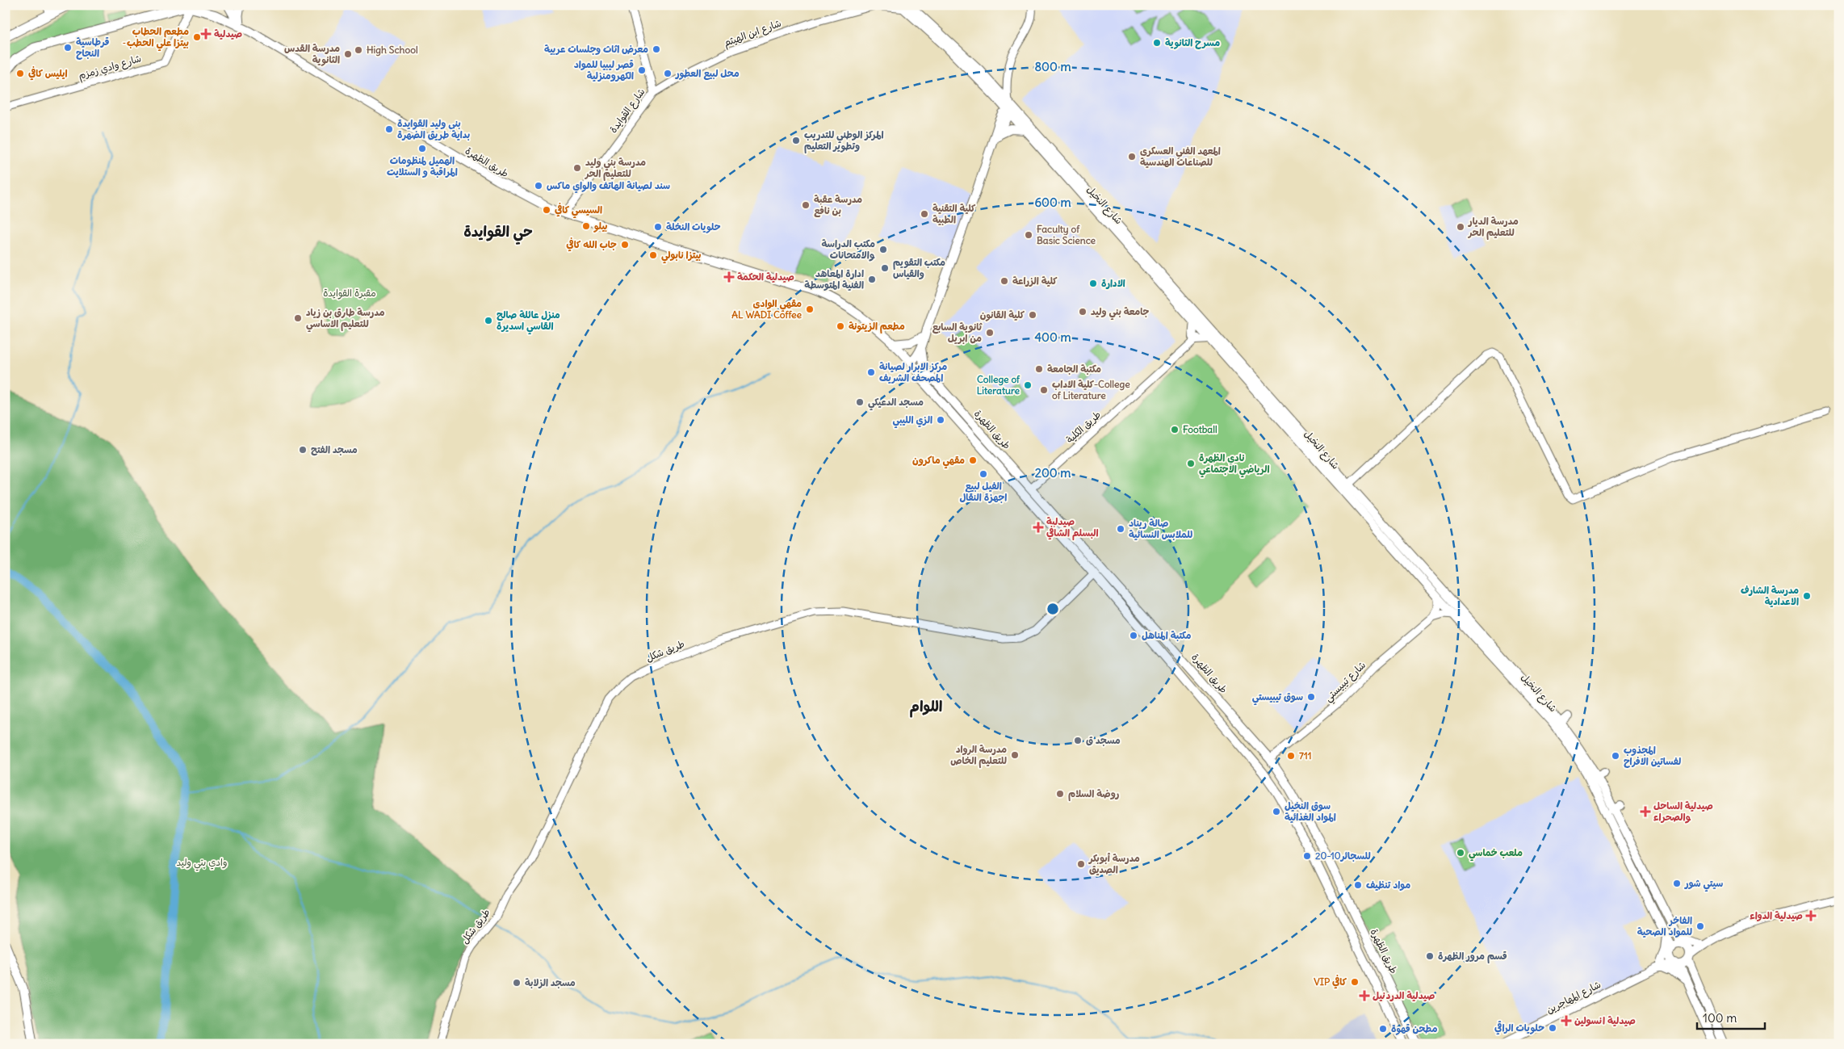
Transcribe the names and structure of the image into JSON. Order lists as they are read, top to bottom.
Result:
{
  "streets": {
    "main road": [
      "شارع ابن الهيثم",
      "شارع وادي زمزم",
      "شارع القوايدة",
      "طريق الظهرة",
      "شارع النخيل",
      "طريق الكلية",
      "طريق شكل",
      "شارع تيبيستي",
      "شارع المهاجرين"
    ]
  },
  "crossings": [
    ["شارع ابن الهيثم", "شارع القوايدة"],
    ["شارع وادي زمزم", "طريق الظهرة"],
    ["شارع القوايدة", "طريق الظهرة"],
    ["طريق الظهرة", "طريق الكلية"],
    ["طريق الظهرة", "طريق شكل"],
    ["طريق الظهرة", "شارع تيبيستي"],
    ["شارع النخيل", "طريق الكلية"],
    ["شارع النخيل", "شارع المهاجرين"]
  ],
  "districts": ["حي القوايدة", "اللوام"],
  "parks": ["مقبرة القوايدة", "وادي بني وليد"],
  "places": {
    "health": [
      "صيدلية",
      "صيدلية الحكمة",
      "صيدلية البسلم الشافي",
      "صيدلية الساحل والصحراء",
      "صيدلية الدواء",
      "صيدلية الدردنيل",
      "صيدلية انسولين"
    ],
    "other": [
      "مطعم الحطاب -بيتزا علي الحطب",
      "مسرح الثانوية",
      "قرطاسية النجاح",
      "معرض اثاث وجلسات عربية",
      "High School",
      "مدرسة القدس الثانوية",
      "قصر ليبيا للمواد الكهرومنزلية",
      "ايليس كافي",
      "محل لبيع العطور",
      "بني وليد القوايدة بداية طريق الضهرة",
      "المركز الوطني للتدريب وتطوير التعليم",
      "الهميل لمنظومات المراقبة و الستلايت",
      "المعهد الفني العسكري للصناعات الهندسية",
      "مدرسة بني وليد للتعليم الحر",
      "سند لصيانة الهاتف والواي ماكس",
      "مدرسة عقبة بن نافع",
      "السيسي كافي",
      "كلية التقنية الطبية",
      "بيلو",
      "حلويات النخلة",
      "مدرسة الديار للتعليم الحر",
      "Faculty of Basic Science",
      "جاب الله كافي",
      "مكتب الدراسة والامتحانات",
      "بيتزا نابولي",
      "مكتب التقويم والقياس",
      "ادارة المعاهد الفنية المتوسطة",
      "كلية الزراعة",
      "ِالادارة",
      "مقهي الوادي AL WADI Coffee",
      "جامعة بني وليد",
      "كلية القانون",
      "مدرسة طارق بن زياد للتعليم الاساسي",
      "منزل عائلة صالح القاسي اسديرة",
      "مطعم الزيتونة",
      "ثانوية السابع من ابريل",
      "مكتبة الجامعة",
      "مركز الابرار لصيانة المصحف الشريف",
      "College of Literature",
      "كلية الاداب-College of Literature",
      "مسجد الدعيكي",
      "الزي الليبي",
      "Football",
      "مسجد الفتح",
      "مقهي ماكرون",
      "نادي الظهرة الرياضي الاجتماعي",
      "الفيل لبيع اجهزة النقال",
      "صالة ريناد للملابس النسائية",
      "مدرسة الشارف الاعدادية",
      "مكتبة المناهل",
      "سوق تيبيستي",
      "مسجد ق",
      "مدرسة الرواد للتعليم الخاص",
      "711",
      "المجذوب لفساتين الافراح",
      "روضة السلام",
      "سوق النخيل المواد الغذائية",
      "ملعب خماسي",
      "20-10للسجائر",
      "مدرسة أبوبكر الصديق",
      "سيتي شور",
      "مواد تنظيف",
      "الفاخر للمواد الصحية",
      "قسم مرور الظهرة",
      "VIP كافي",
      "مسجد الزلابة",
      "حلويات الراقي",
      "مطحن قهوة"
    ]
  },
  "scale_bar": "100 m",
  "rings": [
    "800 m",
    "600 m",
    "400 m",
    "200 m"
  ]
}
